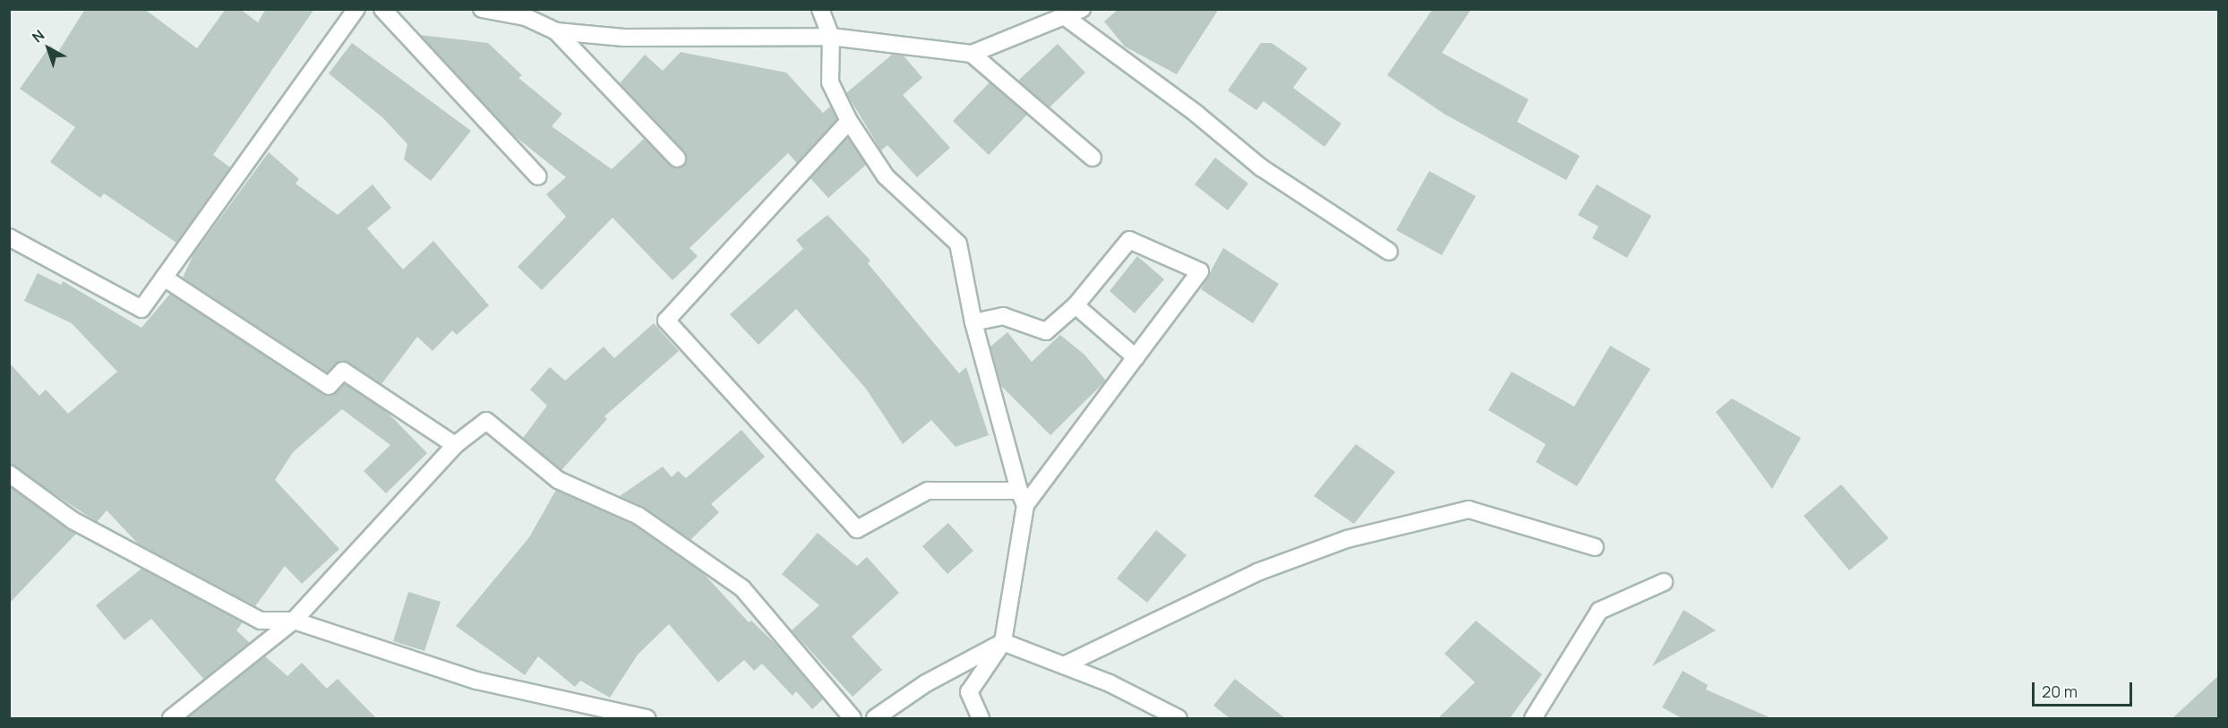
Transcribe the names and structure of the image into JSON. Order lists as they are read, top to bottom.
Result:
{
  "scale_bar": "20 m",
  "north": "top left"
}
